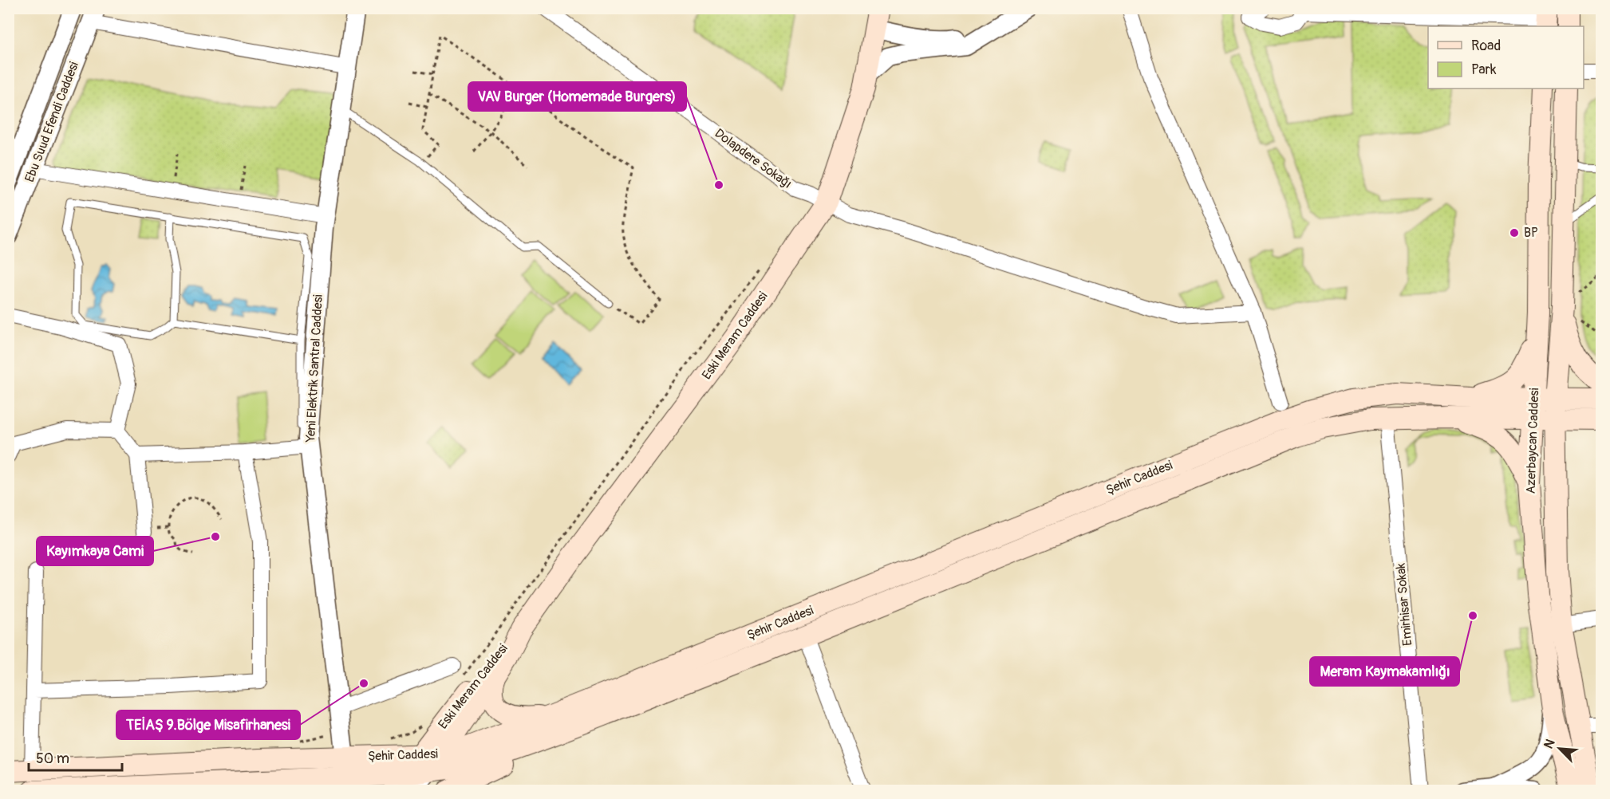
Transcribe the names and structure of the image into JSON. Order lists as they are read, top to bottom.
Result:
{
  "streets": {
    "main road": ["Eski Meram Caddesi", "Azerbaycan Caddesi", "Şehir Caddesi"],
    "street": [
      "Ebu Suud Efendi Caddesi",
      "Dolapdere Sokağı",
      "Yeni Elektrik Santral Caddesi",
      "Emirhisar Sokak"
    ]
  },
  "crossings": [
    ["Dolapdere Sokağı", "Eski Meram Caddesi"],
    ["Eski Meram Caddesi", "Şehir Caddesi"],
    ["Yeni Elektrik Santral Caddesi", "Şehir Caddesi"],
    ["Azerbaycan Caddesi", "Şehir Caddesi"],
    ["Şehir Caddesi", "Emirhisar Sokak"]
  ],
  "places": [
    "VAV Burger (Homemade Burgers)",
    "BP",
    "Kayımkaya Cami",
    "Meram Kaymakamlığı",
    "TEİAŞ 9.Bölge Misafirhanesi"
  ],
  "legend": ["Road", "Park"],
  "scale_bar": "50 m",
  "north": "top left"
}
